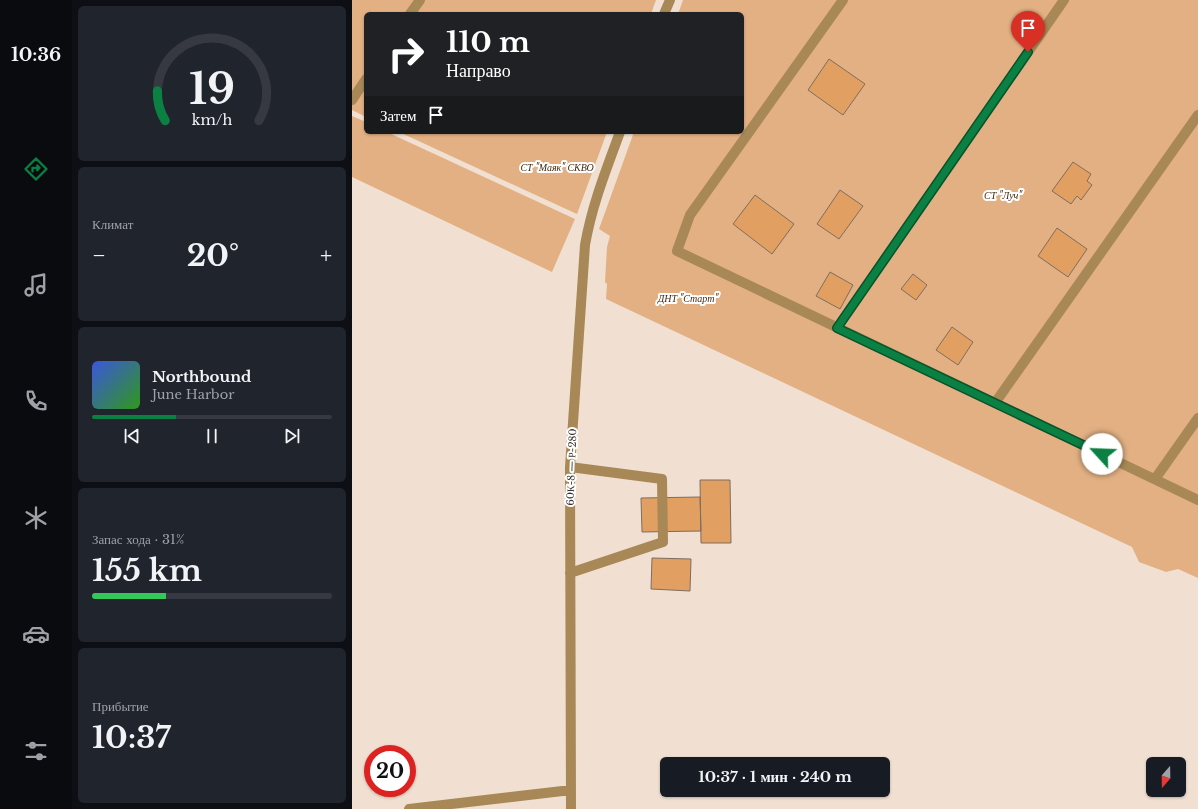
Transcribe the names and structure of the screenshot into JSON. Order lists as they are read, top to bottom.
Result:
{
  "streets": {
    "street": ["60К-8 — Р-280"]
  },
  "parks": ["СТ \"Маяк\" СКВО", "СТ \"Луч\"", "ДНТ \"Старт\""],
  "north": "bottom",
  "page": {
    "tabs": "10:36",
    "turn": ["110 m", "Направо"],
    "then": "Затем",
    "tile": [
      "Климат",
      ["Запас хода · 31%", "155 km"],
      ["Прибытие", "10:37"]
    ],
    "heat": ["−", "20°", "+"],
    "song": ["Northbound", "June Harbor"],
    "limit": "20",
    "trip": "10:37 · 1 мин · 240 m",
    "gauge": ["19", "km/h"]
  }
}
